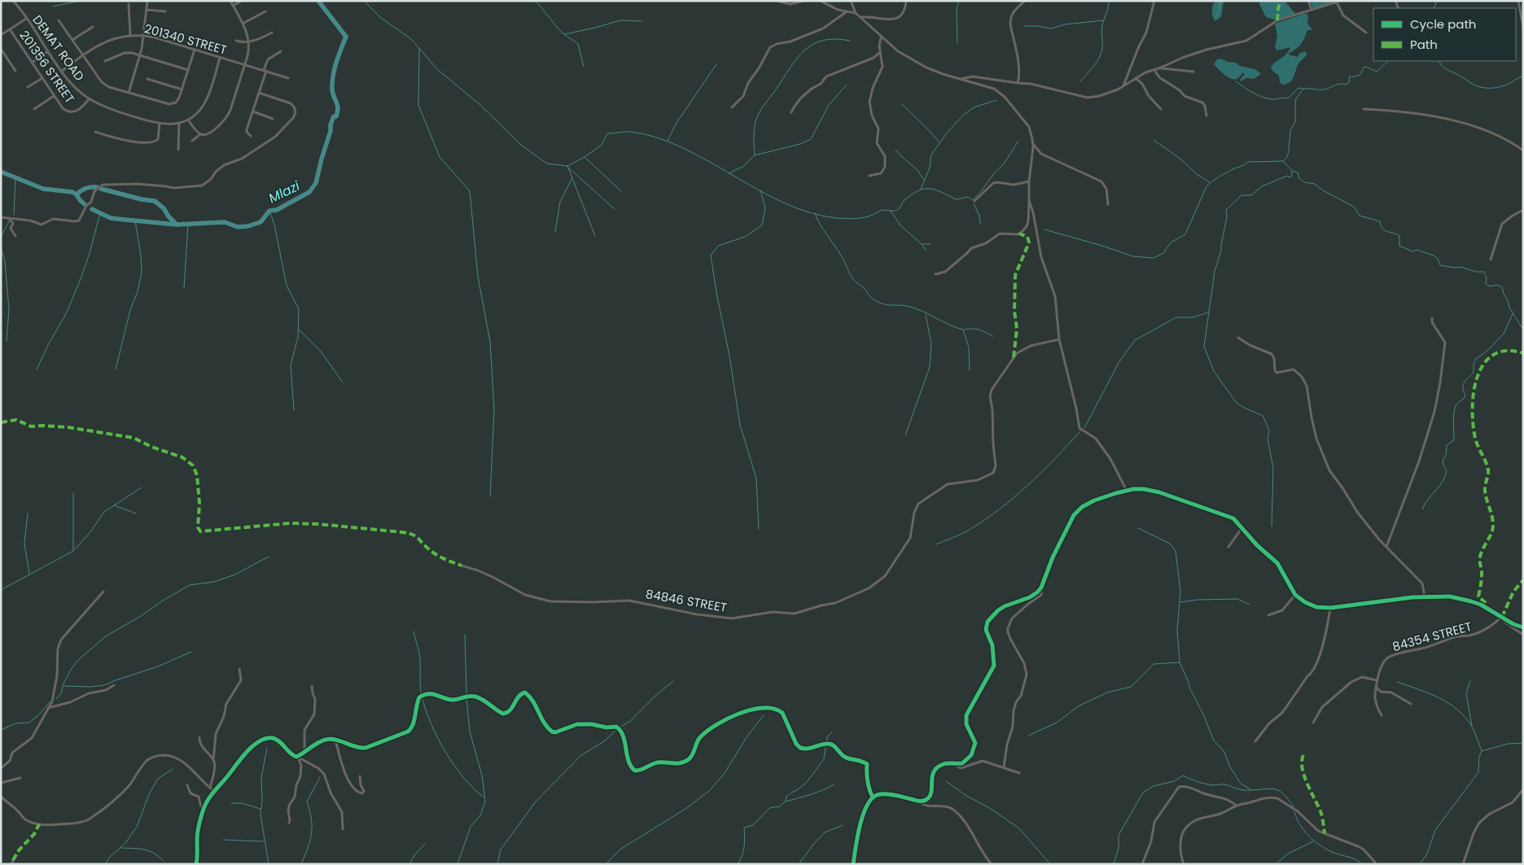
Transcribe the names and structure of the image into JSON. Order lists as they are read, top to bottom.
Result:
{
  "streets": {
    "street": [
      "201340 STREET",
      "DEMAT ROAD",
      "201356 STREET",
      "84846 STREET",
      "84354 STREET"
    ]
  },
  "crossings": [
    ["201340 STREET", "DEMAT ROAD"],
    ["DEMAT ROAD", "201356 STREET"]
  ],
  "water": ["Mlazi"],
  "legend": ["Cycle path", "Path"]
}
